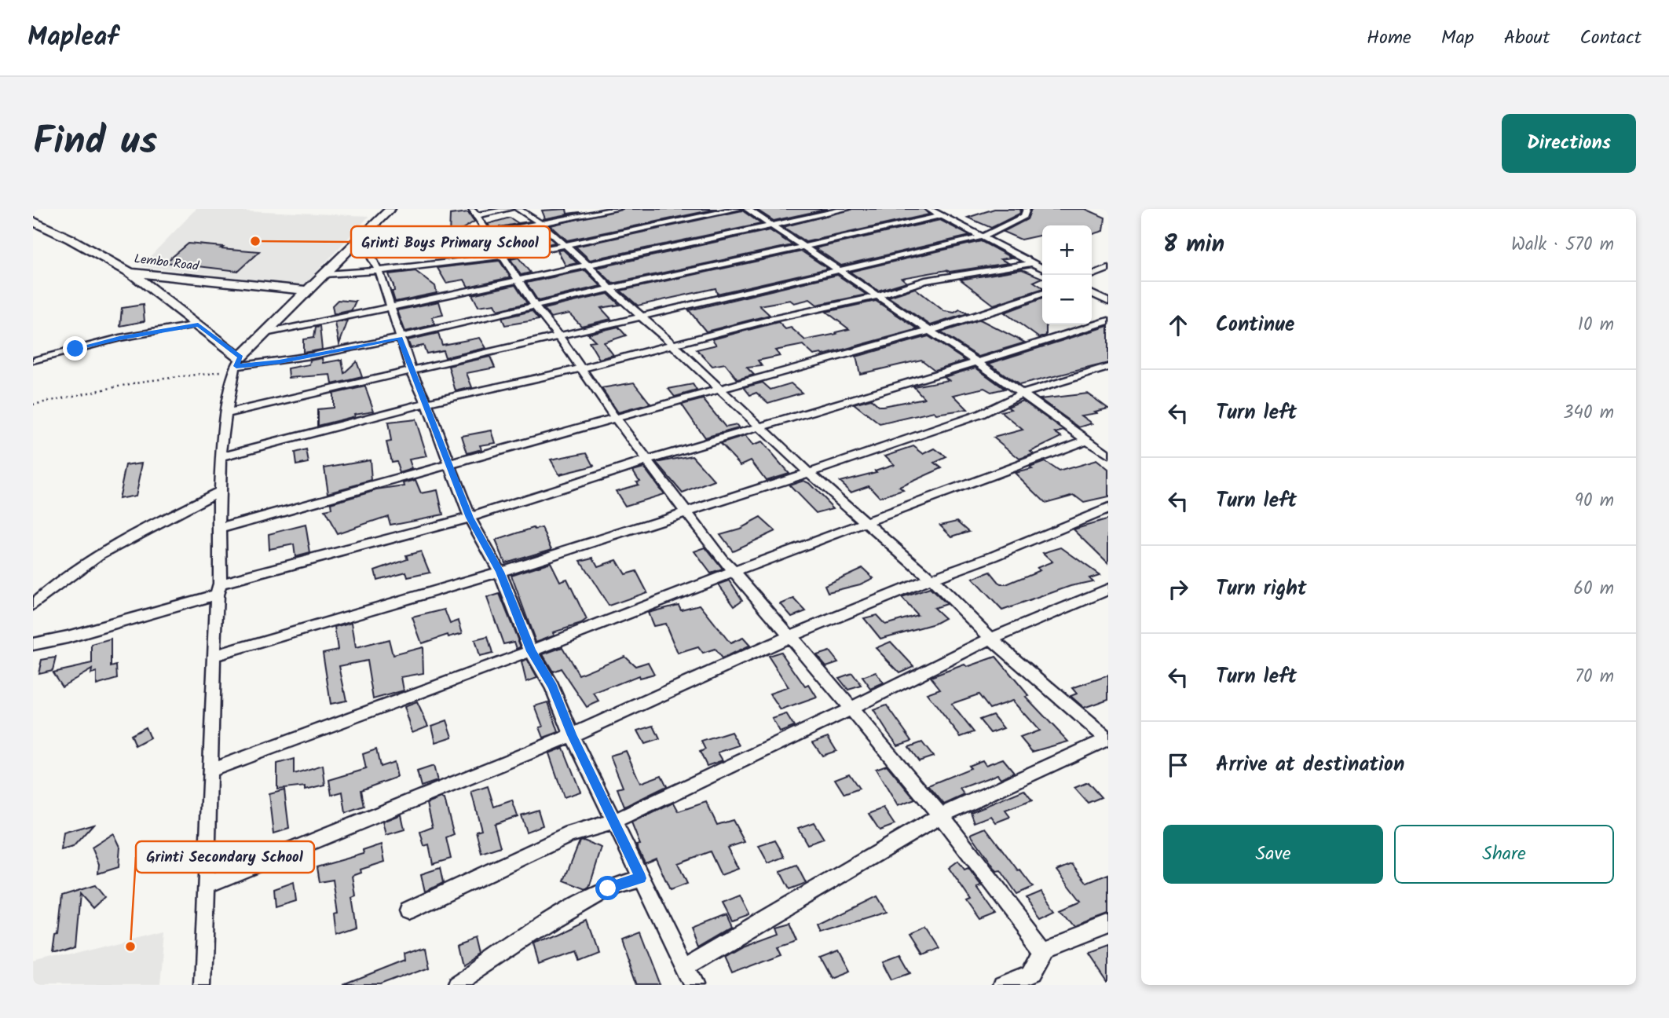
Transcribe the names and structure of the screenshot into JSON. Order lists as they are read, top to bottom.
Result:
{
  "streets": {
    "street": ["Lembo Road"]
  },
  "places": ["Grinti Boys Primary School", "Grinti Secondary School"],
  "page": {
    "header": "Mapleaf",
    "nav": [
      "Home",
      "Map",
      "About",
      "Contact"
    ],
    "title": "Find us",
    "buttons": [
      "Directions",
      ["Save", "Share"]
    ],
    "heading": ["8 min", "Walk · 570 m"],
    "map_buttons": ["+", "−"],
    "list": [
      ["Continue", "10 m"],
      ["Turn left", "340 m"],
      ["Turn left", "90 m"],
      ["Turn right", "60 m"],
      ["Turn left", "70 m"],
      "Arrive at destination"
    ]
  }
}
